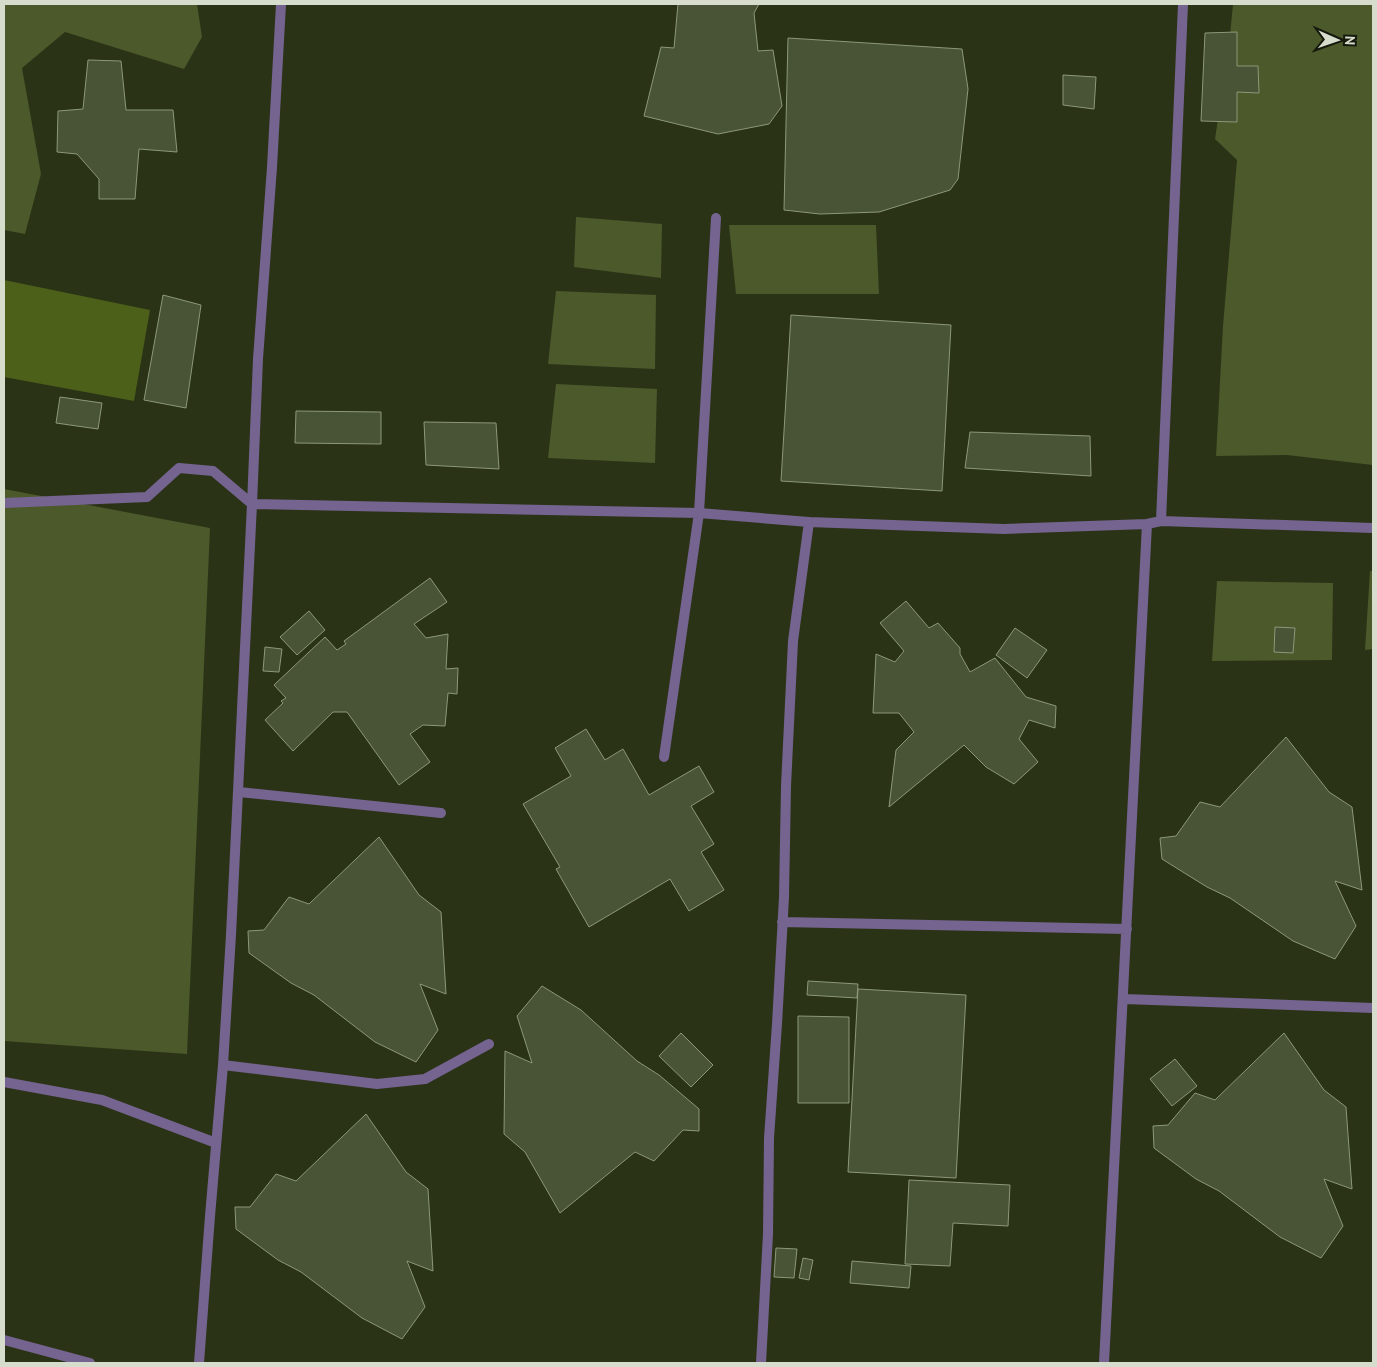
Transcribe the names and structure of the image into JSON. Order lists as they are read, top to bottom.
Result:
{
  "north": "right"
}
